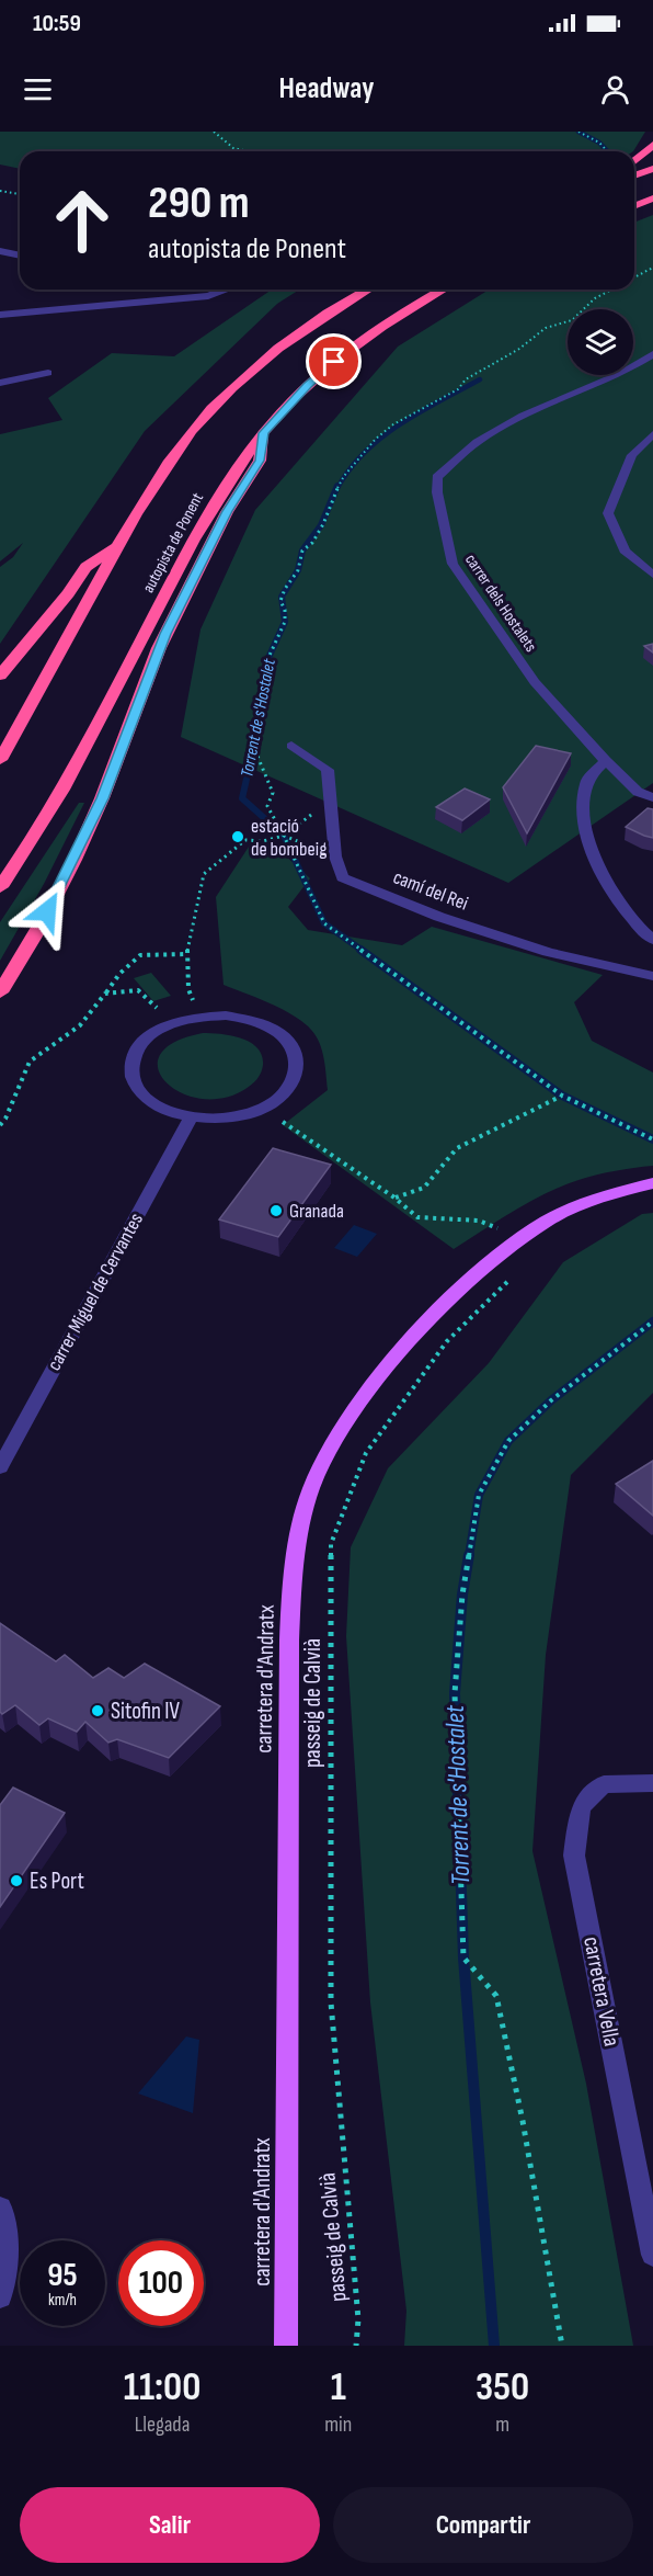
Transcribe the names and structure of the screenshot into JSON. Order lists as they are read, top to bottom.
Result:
{
  "streets": {
    "highway": ["autopista de Ponent"],
    "main road": ["carretera d'Andratx"],
    "street": [
      "carrer dels Hostalets",
      "camí del Rei",
      "carrer Miguel de Cervantes",
      "carretera Vella"
    ],
    "path": ["passeig de Calvià"]
  },
  "water": ["Torrent de s'Hostalet"],
  "places": [
    "estació de bombeig",
    "Granada",
    "Sitofin IV",
    "Es Port"
  ],
  "page": {
    "status": "10:59",
    "header": "Headway",
    "turn": ["290 m", "autopista de Ponent"],
    "speed": "95 km/h",
    "limit": "100",
    "eta": [
      "11:00",
      "Llegada",
      "1",
      "min",
      "350",
      "m"
    ],
    "buttons": ["Salir", "Compartir"]
  }
}
